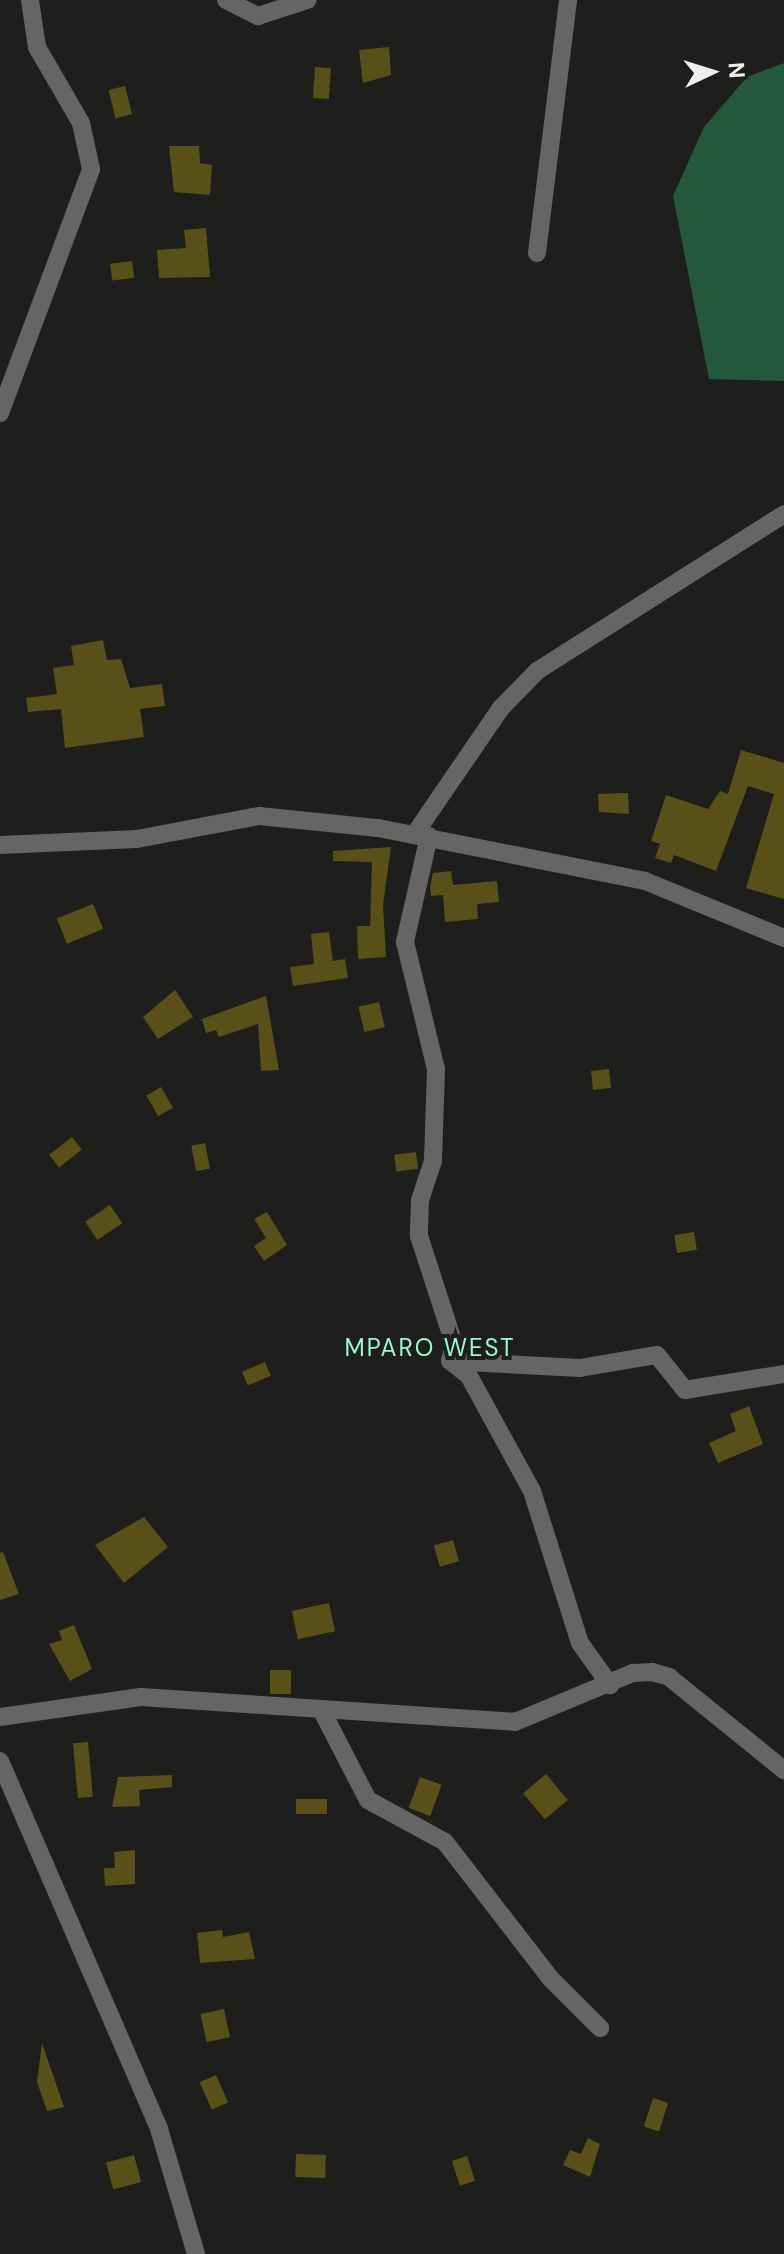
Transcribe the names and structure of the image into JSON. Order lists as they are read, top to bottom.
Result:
{
  "districts": ["MPARO WEST"],
  "north": "right"
}
